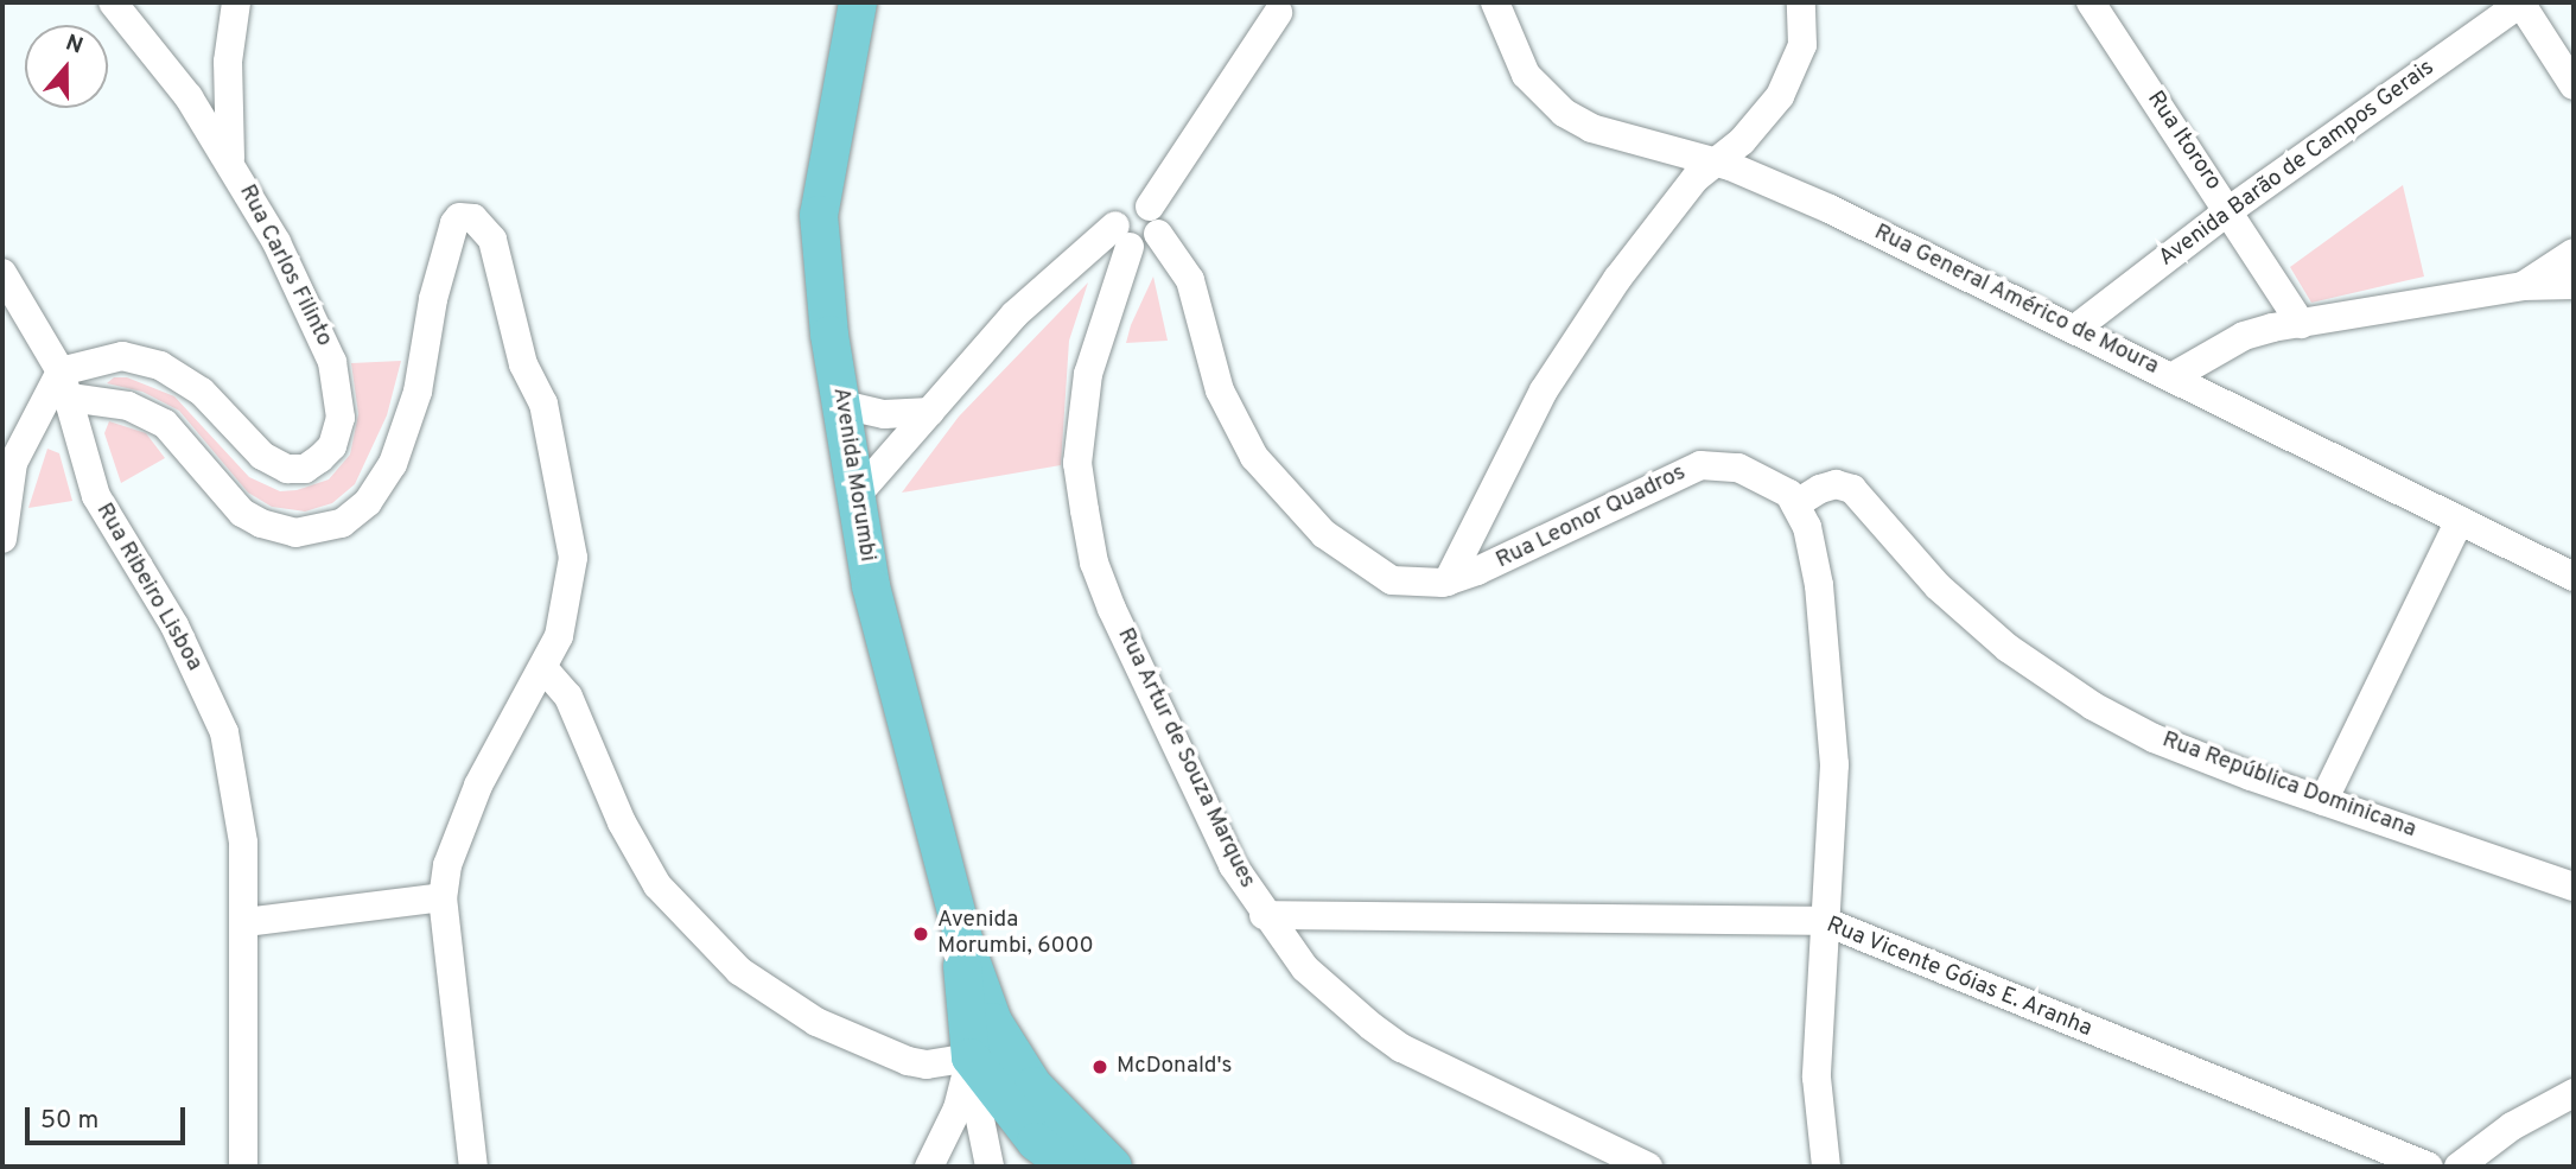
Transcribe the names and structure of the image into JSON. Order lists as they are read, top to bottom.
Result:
{
  "streets": {
    "main road": ["Avenida Morumbi"],
    "street": [
      "Rua Itororo",
      "Avenida Barão de Campos Gerais",
      "Rua Carlos Filinto",
      "Rua General Américo de Moura",
      "Rua Leonor Quadros",
      "Rua Ribeiro Lisboa",
      "Rua Artur de Souza Marques",
      "Rua República Dominicana",
      "Rua Vicente Góias E. Aranha"
    ]
  },
  "crossings": [
    ["Rua Itororo", "Avenida Barão de Campos Gerais"],
    ["Avenida Barão de Campos Gerais", "Rua General Américo de Moura"],
    ["Rua Carlos Filinto", "Rua Ribeiro Lisboa"],
    ["Rua Leonor Quadros", "Rua República Dominicana"],
    ["Rua Leonor Quadros", "Rua Vicente Góias E. Aranha"],
    ["Rua Artur de Souza Marques", "Rua Vicente Góias E. Aranha"]
  ],
  "places": ["Avenida Morumbi, 6000", "McDonald's"],
  "scale_bar": "50 m",
  "north": "top"
}
